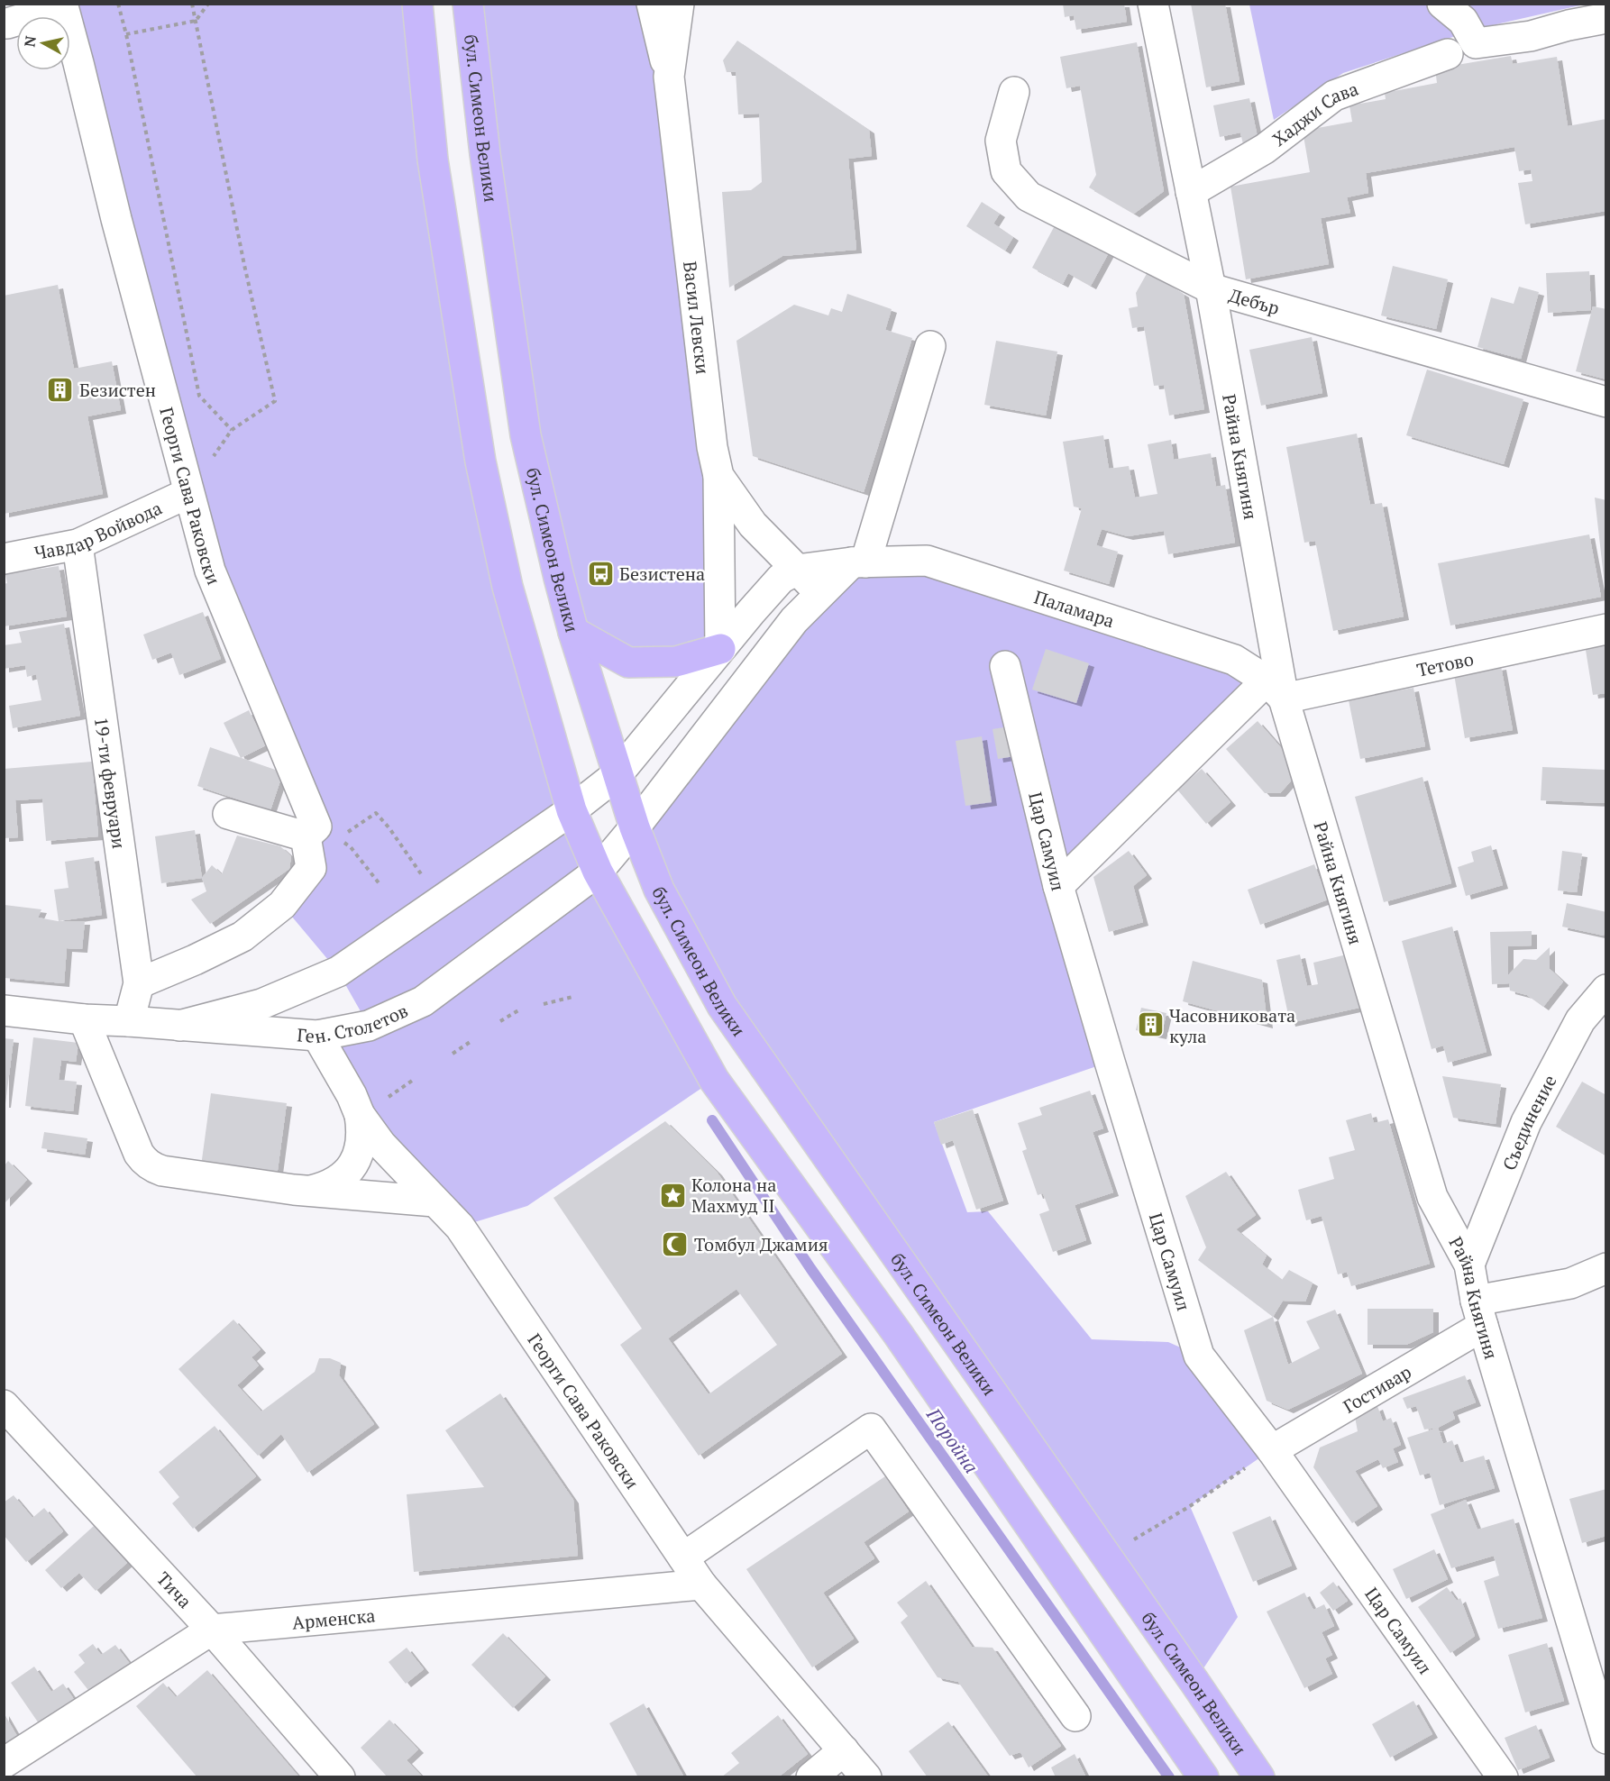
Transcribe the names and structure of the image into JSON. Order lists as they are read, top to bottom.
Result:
{
  "streets": {
    "main road": ["бул. Симеон Велики"],
    "street": [
      "Хаджи Сава",
      "Дебър",
      "Васил Левски",
      "Райна Княгиня",
      "Георги Сава Раковски",
      "Чавдар Войвода",
      "Паламара",
      "Тетово",
      "19-ти февруари",
      "Цар Самуил",
      "Ген. Столетов",
      "Съединение",
      "Гостивар",
      "Тича",
      "Арменска"
    ]
  },
  "crossings": [
    ["Хаджи Сава", "Райна Княгиня"],
    ["бул. Симеон Велики", "Ген. Столетов"],
    ["Дебър", "Райна Княгиня"],
    ["Васил Левски", "Паламара"],
    ["Васил Левски", "Ген. Столетов"],
    ["Райна Княгиня", "Паламара"],
    ["Райна Княгиня", "Тетово"],
    ["Райна Княгиня", "Съединение"],
    ["Райна Княгиня", "Гостивар"],
    ["Георги Сава Раковски", "Чавдар Войвода"],
    ["Георги Сава Раковски", "Ген. Столетов"],
    ["Георги Сава Раковски", "Арменска"],
    ["Чавдар Войвода", "19-ти февруари"],
    ["Паламара", "Тетово"],
    ["Паламара", "Ген. Столетов"],
    ["19-ти февруари", "Ген. Столетов"],
    ["Цар Самуил", "Гостивар"],
    ["Тича", "Арменска"]
  ],
  "water": ["Поройна"],
  "places": {
    "building": ["Безистен", "Часовниковата кула"],
    "bus stop": ["Безистена"],
    "place": ["Колона на Махмуд II"],
    "mosque": ["Томбул Джамия"]
  },
  "north": "left"
}
